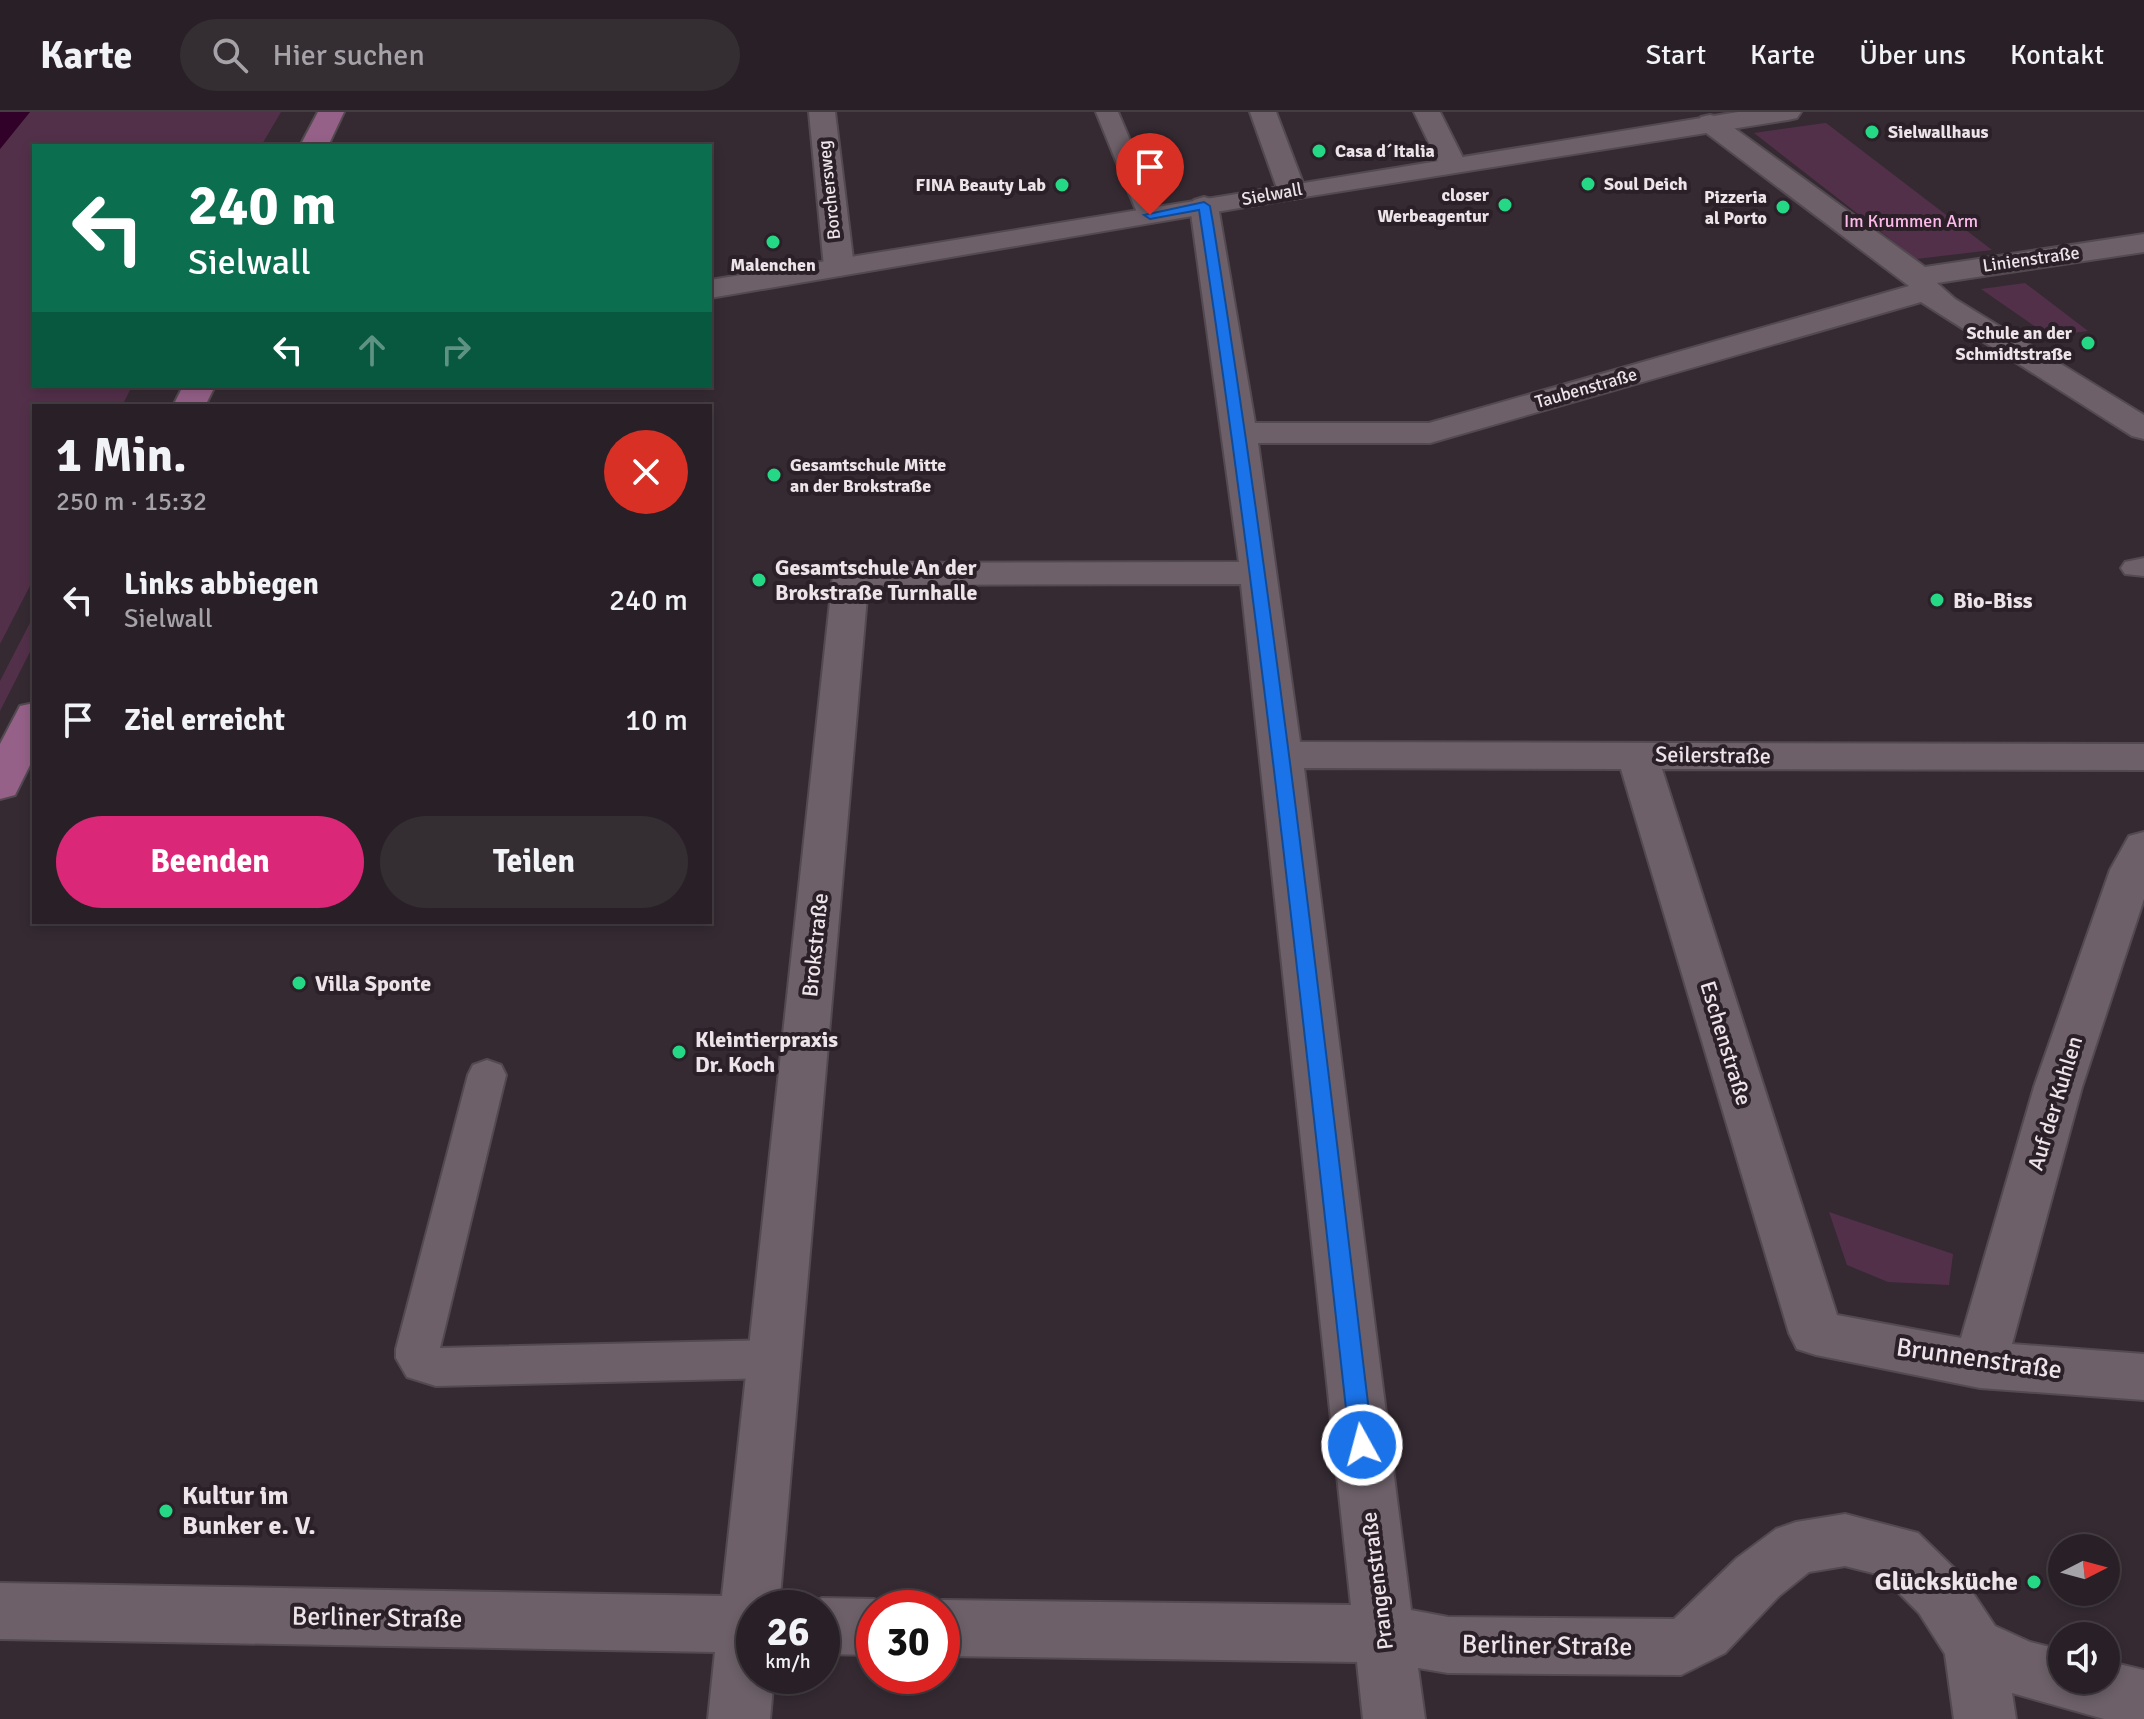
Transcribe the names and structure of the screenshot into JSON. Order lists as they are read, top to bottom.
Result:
{
  "streets": {
    "street": [
      "Borchersweg",
      "Sielwall",
      "Linienstraße",
      "Taubenstraße",
      "Seilerstraße",
      "Brokstraße",
      "Eschenstraße",
      "Auf der Kuhlen",
      "Brunnenstraße",
      "Prangenstraße",
      "Berliner Straße"
    ]
  },
  "crossings": [
    ["Borchersweg", "Sielwall"],
    ["Sielwall", "Prangenstraße"],
    ["Linienstraße", "Taubenstraße"],
    ["Taubenstraße", "Prangenstraße"],
    ["Seilerstraße", "Eschenstraße"],
    ["Seilerstraße", "Prangenstraße"],
    ["Brokstraße", "Prangenstraße"],
    ["Eschenstraße", "Brunnenstraße"],
    ["Auf der Kuhlen", "Brunnenstraße"],
    ["Prangenstraße", "Berliner Straße"]
  ],
  "parks": ["Im Krummen Arm"],
  "places": [
    "Sielwallhaus",
    "Casa d´Italia",
    "Soul Deich",
    "FINA Beauty Lab",
    "closer Werbeagentur",
    "Pizzeria al Porto",
    "Malenchen",
    "Schule an der Schmidtstraße",
    "Gesamtschule Mitte an der Brokstraße",
    "Gesamtschule An der Brokstraße Turnhalle",
    "Bio-Biss",
    "Villa Sponte",
    "Kleintierpraxis Dr. Koch",
    "Kultur im Bunker e. V.",
    "Glücksküche"
  ],
  "north": "right",
  "page": {
    "header": "Karte",
    "search": "Hier suchen",
    "nav": [
      "Start",
      "Karte",
      "Über uns",
      "Kontakt"
    ],
    "turn": ["240 m", "Sielwall"],
    "heading": ["1 Min.", "250 m · 15:32"],
    "list": [
      {
        "name": "Links abbiegen",
        "note": "Sielwall",
        "value": "240 m"
      },
      {
        "name": "Ziel erreicht",
        "value": "10 m"
      }
    ],
    "buttons": ["Beenden", "Teilen"],
    "speed": "26 km/h",
    "limit": "30"
  }
}
